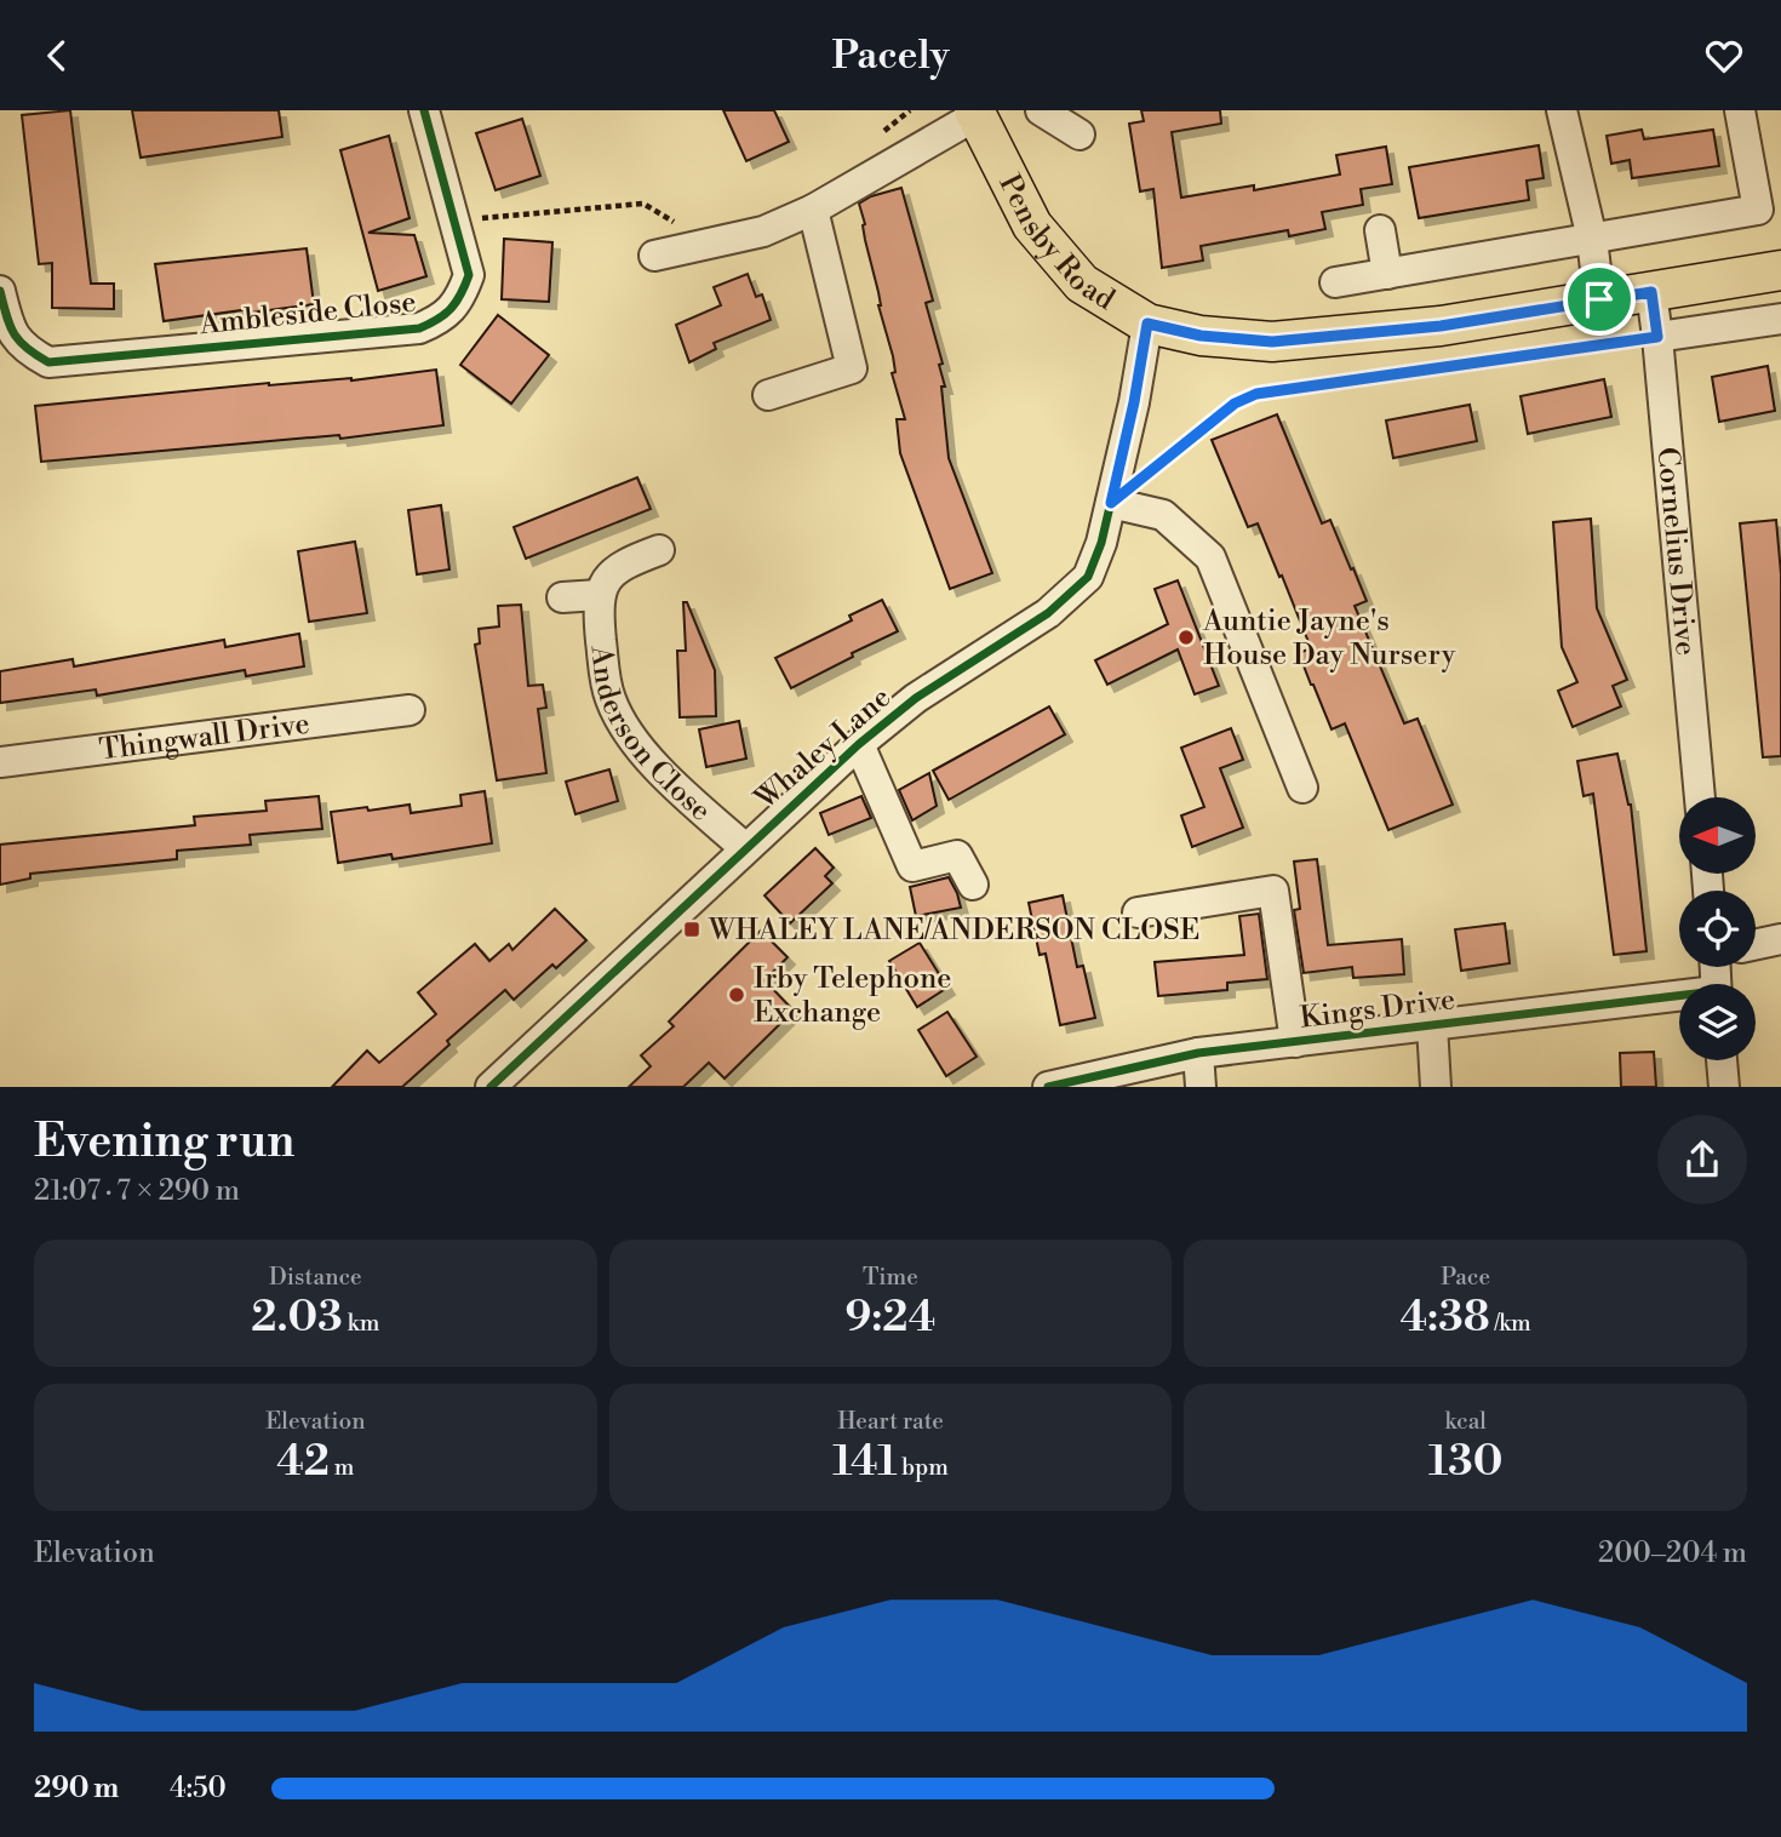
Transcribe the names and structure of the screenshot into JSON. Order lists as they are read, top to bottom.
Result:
{
  "streets": {
    "main road": ["Pensby Road"],
    "street": [
      "Ambleside Close",
      "Cornelius Drive",
      "Anderson Close",
      "Thingwall Drive",
      "Whaley Lane",
      "Kings Drive"
    ]
  },
  "crossings": [
    ["Pensby Road", "Cornelius Drive"],
    ["Pensby Road", "Whaley Lane"],
    ["Anderson Close", "Whaley Lane"]
  ],
  "places": {
    "other": ["Auntie Jayne's House Day Nursery", "Irby Telephone Exchange"],
    "transit": ["WHALEY LANE/ANDERSON CLOSE"]
  },
  "north": "left",
  "page": {
    "header": "Pacely",
    "heading": ["Evening run", "21:07 · 7 × 290 m"],
    "stats": [
      ["Distance", "2.03 km"],
      ["Time", "9:24"],
      ["Pace", "4:38 /km"],
      ["Elevation", "42 m"],
      ["Heart rate", "141 bpm"],
      ["kcal", "130"]
    ],
    "chart": ["Elevation", "200–204 m"],
    "list": [
      {
        "name": "290 m",
        "note": "4:50"
      }
    ]
  }
}
